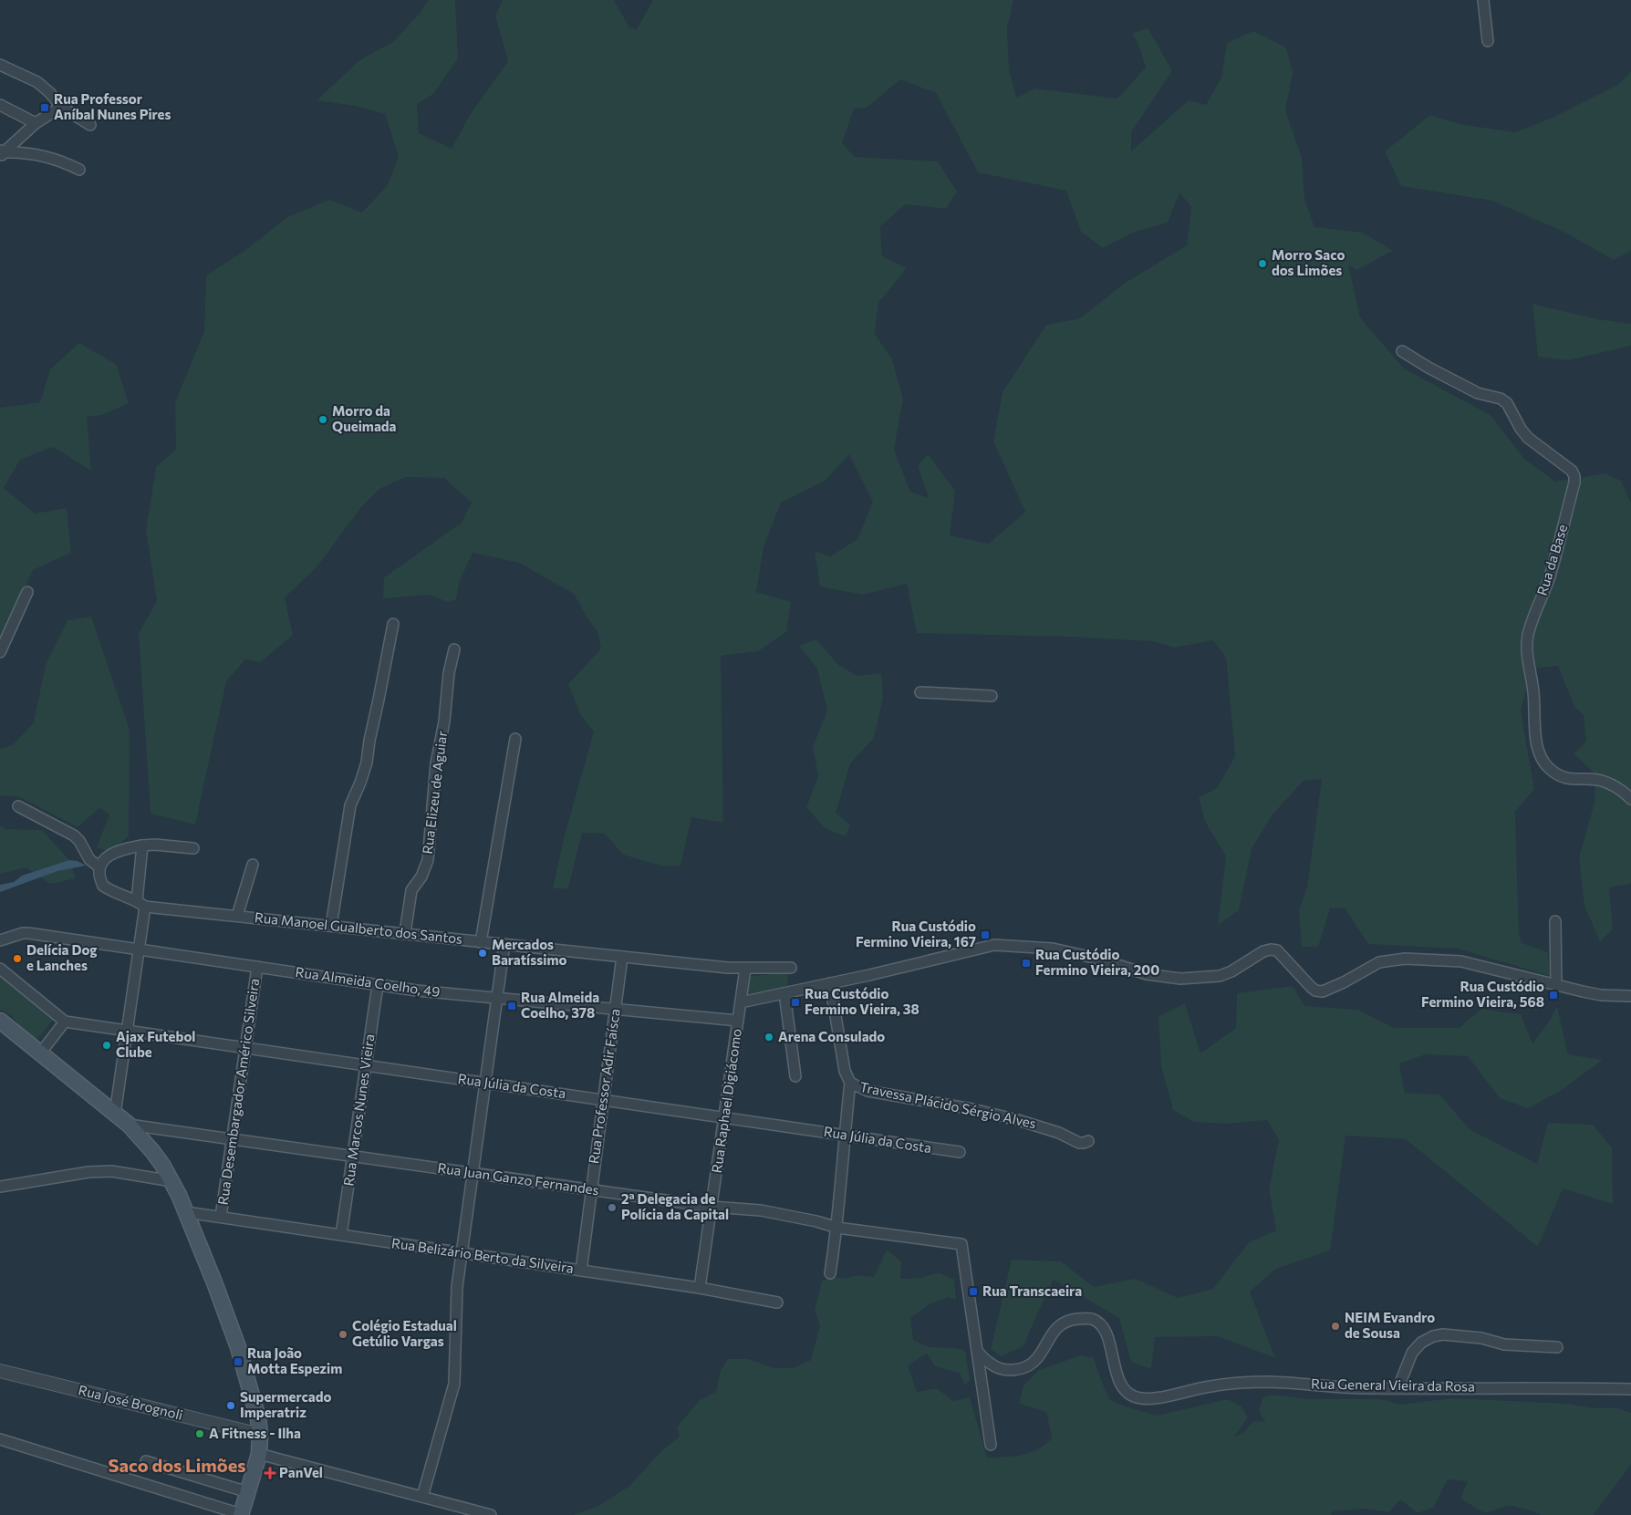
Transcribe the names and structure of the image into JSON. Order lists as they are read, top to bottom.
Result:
{
  "streets": {
    "street": [
      "Rua da Base",
      "Rua Elizeu de Aguiar",
      "Rua Manoel Gualberto dos Santos",
      "Rua Almeida Coelho, 49",
      "Rua Júlia da Costa",
      "Rua Professor Adir Faísca",
      "Rua Desembargador Américo Silveira",
      "Rua Raphael Digiácomo",
      "Travessa Plácido Sérgio Alves",
      "Rua Marcos Nunes Vieira",
      "Rua Juan Ganzo Fernandes",
      "Rua Belizário Berto da Silveira",
      "Rua General Vieira da Rosa",
      "Rua José Brognoli"
    ]
  },
  "crossings": [
    ["Rua Elizeu de Aguiar", "Rua Manoel Gualberto dos Santos"],
    ["Rua Manoel Gualberto dos Santos", "Rua Professor Adir Faísca"],
    ["Rua Manoel Gualberto dos Santos", "Rua Raphael Digiácomo"],
    ["Rua Almeida Coelho, 49", "Rua Professor Adir Faísca"],
    ["Rua Almeida Coelho, 49", "Rua Desembargador Américo Silveira"],
    ["Rua Almeida Coelho, 49", "Rua Raphael Digiácomo"],
    ["Rua Almeida Coelho, 49", "Rua Marcos Nunes Vieira"],
    ["Rua Júlia da Costa", "Rua Professor Adir Faísca"],
    ["Rua Júlia da Costa", "Rua Desembargador Américo Silveira"],
    ["Rua Júlia da Costa", "Rua Raphael Digiácomo"],
    ["Rua Júlia da Costa", "Rua Marcos Nunes Vieira"],
    ["Rua Professor Adir Faísca", "Rua Juan Ganzo Fernandes"],
    ["Rua Professor Adir Faísca", "Rua Belizário Berto da Silveira"],
    ["Rua Desembargador Américo Silveira", "Rua Juan Ganzo Fernandes"],
    ["Rua Desembargador Américo Silveira", "Rua Belizário Berto da Silveira"],
    ["Rua Raphael Digiácomo", "Rua Juan Ganzo Fernandes"],
    ["Rua Raphael Digiácomo", "Rua Belizário Berto da Silveira"],
    ["Rua Marcos Nunes Vieira", "Rua Juan Ganzo Fernandes"],
    ["Rua Marcos Nunes Vieira", "Rua Belizário Berto da Silveira"],
    ["Rua Juan Ganzo Fernandes", "Rua General Vieira da Rosa"]
  ],
  "districts": ["Saco dos Limões"],
  "places": {
    "transit": [
      "Rua Professor Aníbal Nunes Pires",
      "Rua Custódio Fermino Vieira, 167",
      "Rua Custódio Fermino Vieira, 200",
      "Rua Custódio Fermino Vieira, 568",
      "Rua Custódio Fermino Vieira, 38",
      "Rua Almeida Coelho, 378",
      "Rua Transcaeira",
      "Rua João Motta Espezim"
    ],
    "other": [
      "Morro Saco dos Limões",
      "Morro da Queimada",
      "Mercados Baratíssimo",
      "Delícia Dog e Lanches",
      "Arena Consulado",
      "Ajax Futebol Clube",
      "2ª Delegacia de Polícia da Capital",
      "NEIM Evandro de Sousa",
      "Colégio Estadual Getúlio Vargas",
      "Supermercado Imperatriz",
      "A Fitness - Ilha"
    ],
    "health": ["PanVel"]
  }
}
